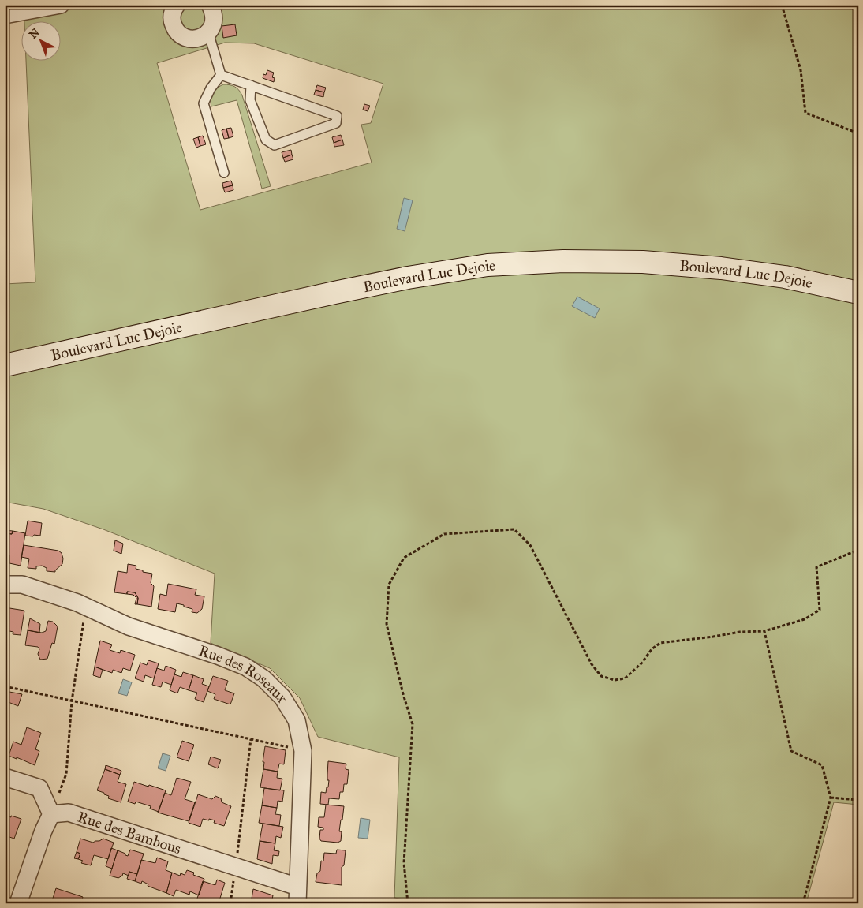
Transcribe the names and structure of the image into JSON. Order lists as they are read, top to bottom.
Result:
{
  "streets": {
    "main road": ["Boulevard Luc Dejoie"],
    "street": ["Rue des Roseaux", "Rue des Bambous"]
  },
  "crossings": [
    ["Rue des Roseaux", "Rue des Bambous"]
  ],
  "north": "top left"
}
